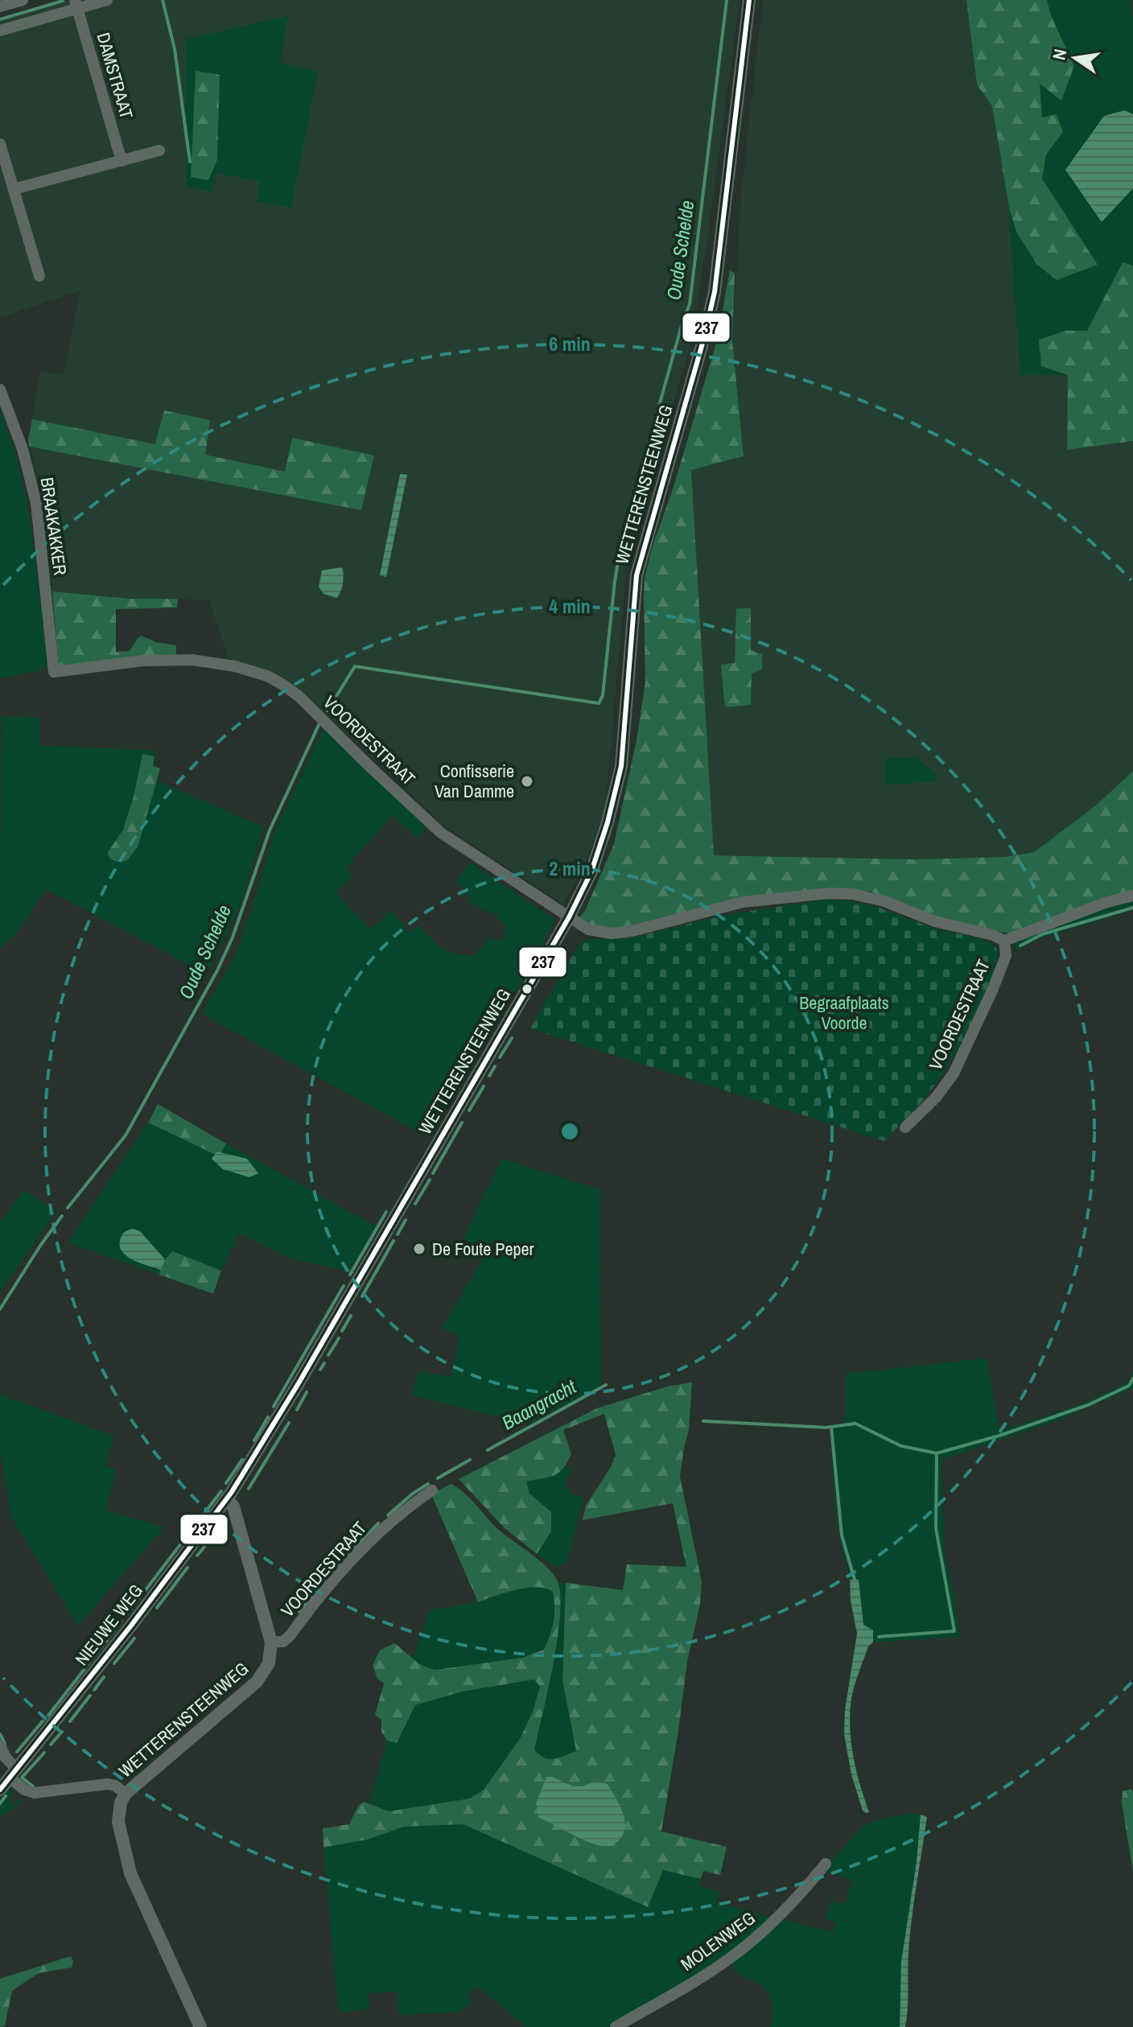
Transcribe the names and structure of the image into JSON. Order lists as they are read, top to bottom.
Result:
{
  "streets": {
    "street": [
      "DAMSTRAAT",
      "WETTERENSTEENWEG",
      "BRAAKAKKER",
      "VOORDESTRAAT",
      "NIEUWE WEG",
      "MOLENWEG"
    ]
  },
  "crossings": [
    ["WETTERENSTEENWEG", "VOORDESTRAAT"],
    ["WETTERENSTEENWEG", "NIEUWE WEG"],
    ["BRAAKAKKER", "VOORDESTRAAT"]
  ],
  "water": ["Oude Schelde", "Baangracht"],
  "parks": ["Begraafplaats Voorde"],
  "places": ["Confisserie Van Damme", "De Foute Peper"],
  "lines": ["transit line 237"],
  "north": "left",
  "rings": ["6 min", "4 min", "2 min"]
}
